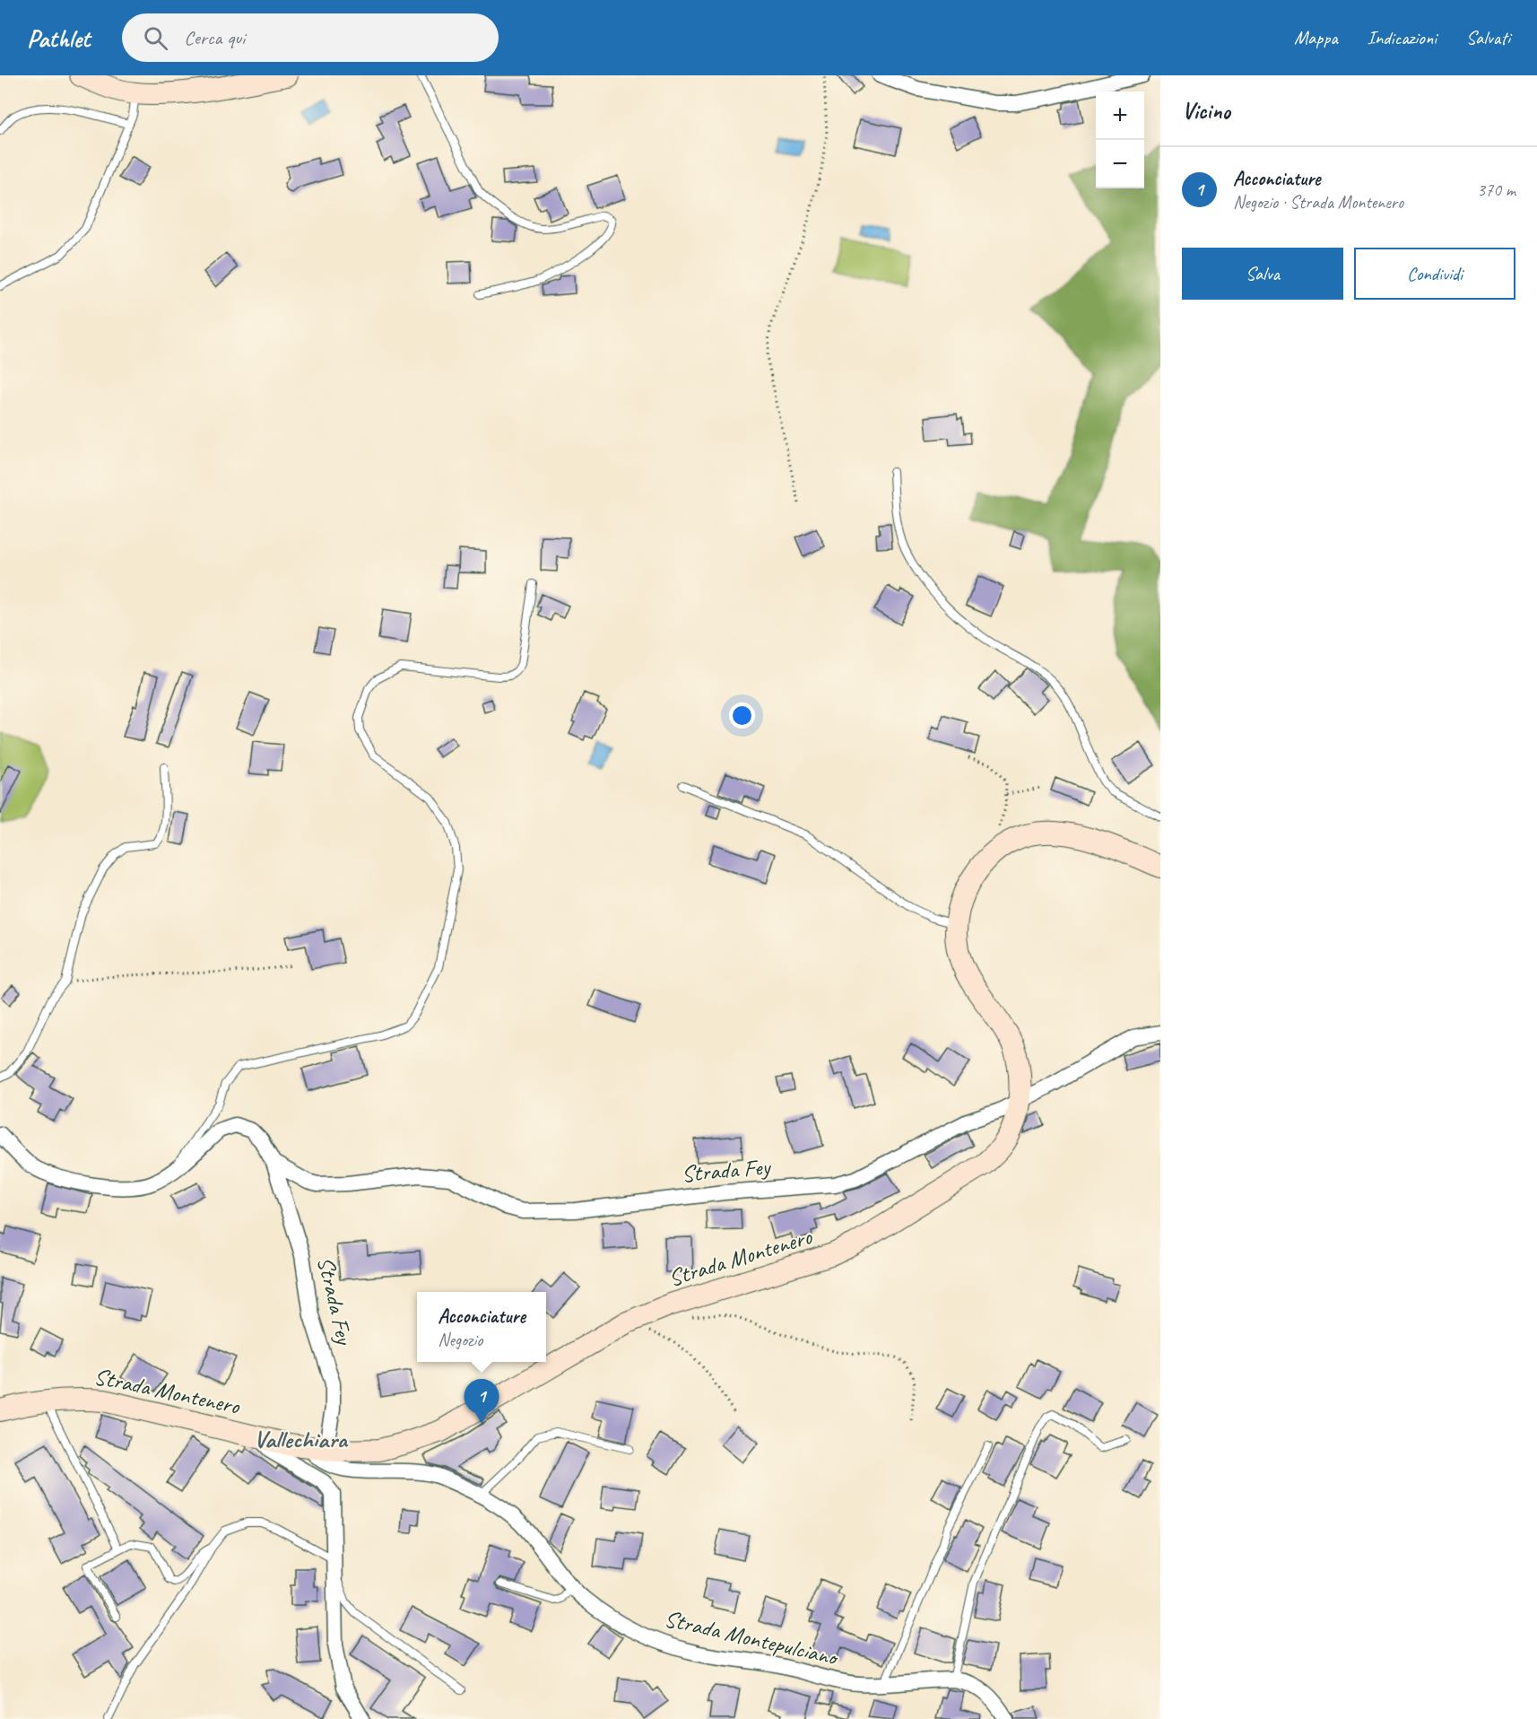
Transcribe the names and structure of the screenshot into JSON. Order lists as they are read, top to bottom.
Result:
{
  "streets": {
    "main road": ["Strada Montenero"],
    "street": ["Strada Fey", "Strada Montepulciano"]
  },
  "crossings": [
    ["Strada Fey", "Strada Montenero"],
    ["Strada Fey", "Strada Montepulciano"],
    ["Strada Montenero", "Strada Montepulciano"]
  ],
  "districts": ["Vallechiara"],
  "page": {
    "header": "Pathlet",
    "search": "Cerca qui",
    "nav": ["Mappa", "Indicazioni", "Salvati"],
    "heading": "Vicino",
    "map_buttons": ["+", "−"],
    "list": [
      {
        "mark": "1",
        "name": "Acconciature",
        "note": "Negozio · Strada Montenero",
        "value": "370 m"
      }
    ],
    "buttons": ["Salva", "Condividi"],
    "popup": ["Acconciature", "Negozio"],
    "pins": "1"
  }
}
